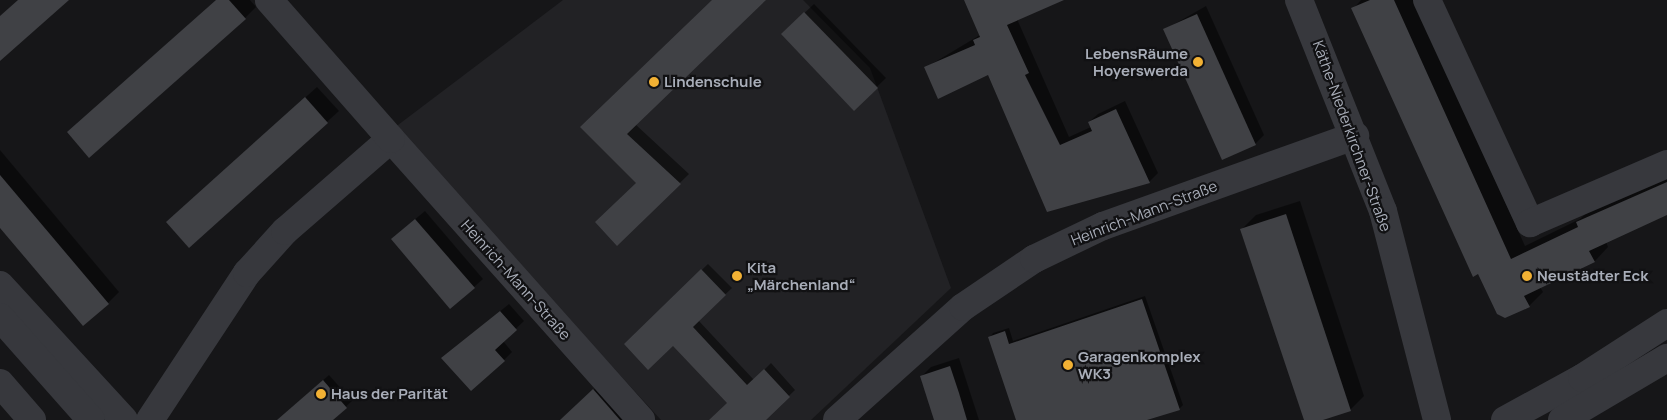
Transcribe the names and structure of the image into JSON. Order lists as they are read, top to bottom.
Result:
{
  "streets": {
    "street": ["Käthe-Niederkirchner-Straße", "Heinrich-Mann-Straße"]
  },
  "crossings": [
    ["Käthe-Niederkirchner-Straße", "Heinrich-Mann-Straße"]
  ],
  "places": [
    "LebensRäume Hoyerswerda",
    "Lindenschule",
    "Kita „Märchenland“",
    "Neustädter Eck",
    "Garagenkomplex WK3",
    "Haus der Parität"
  ]
}
